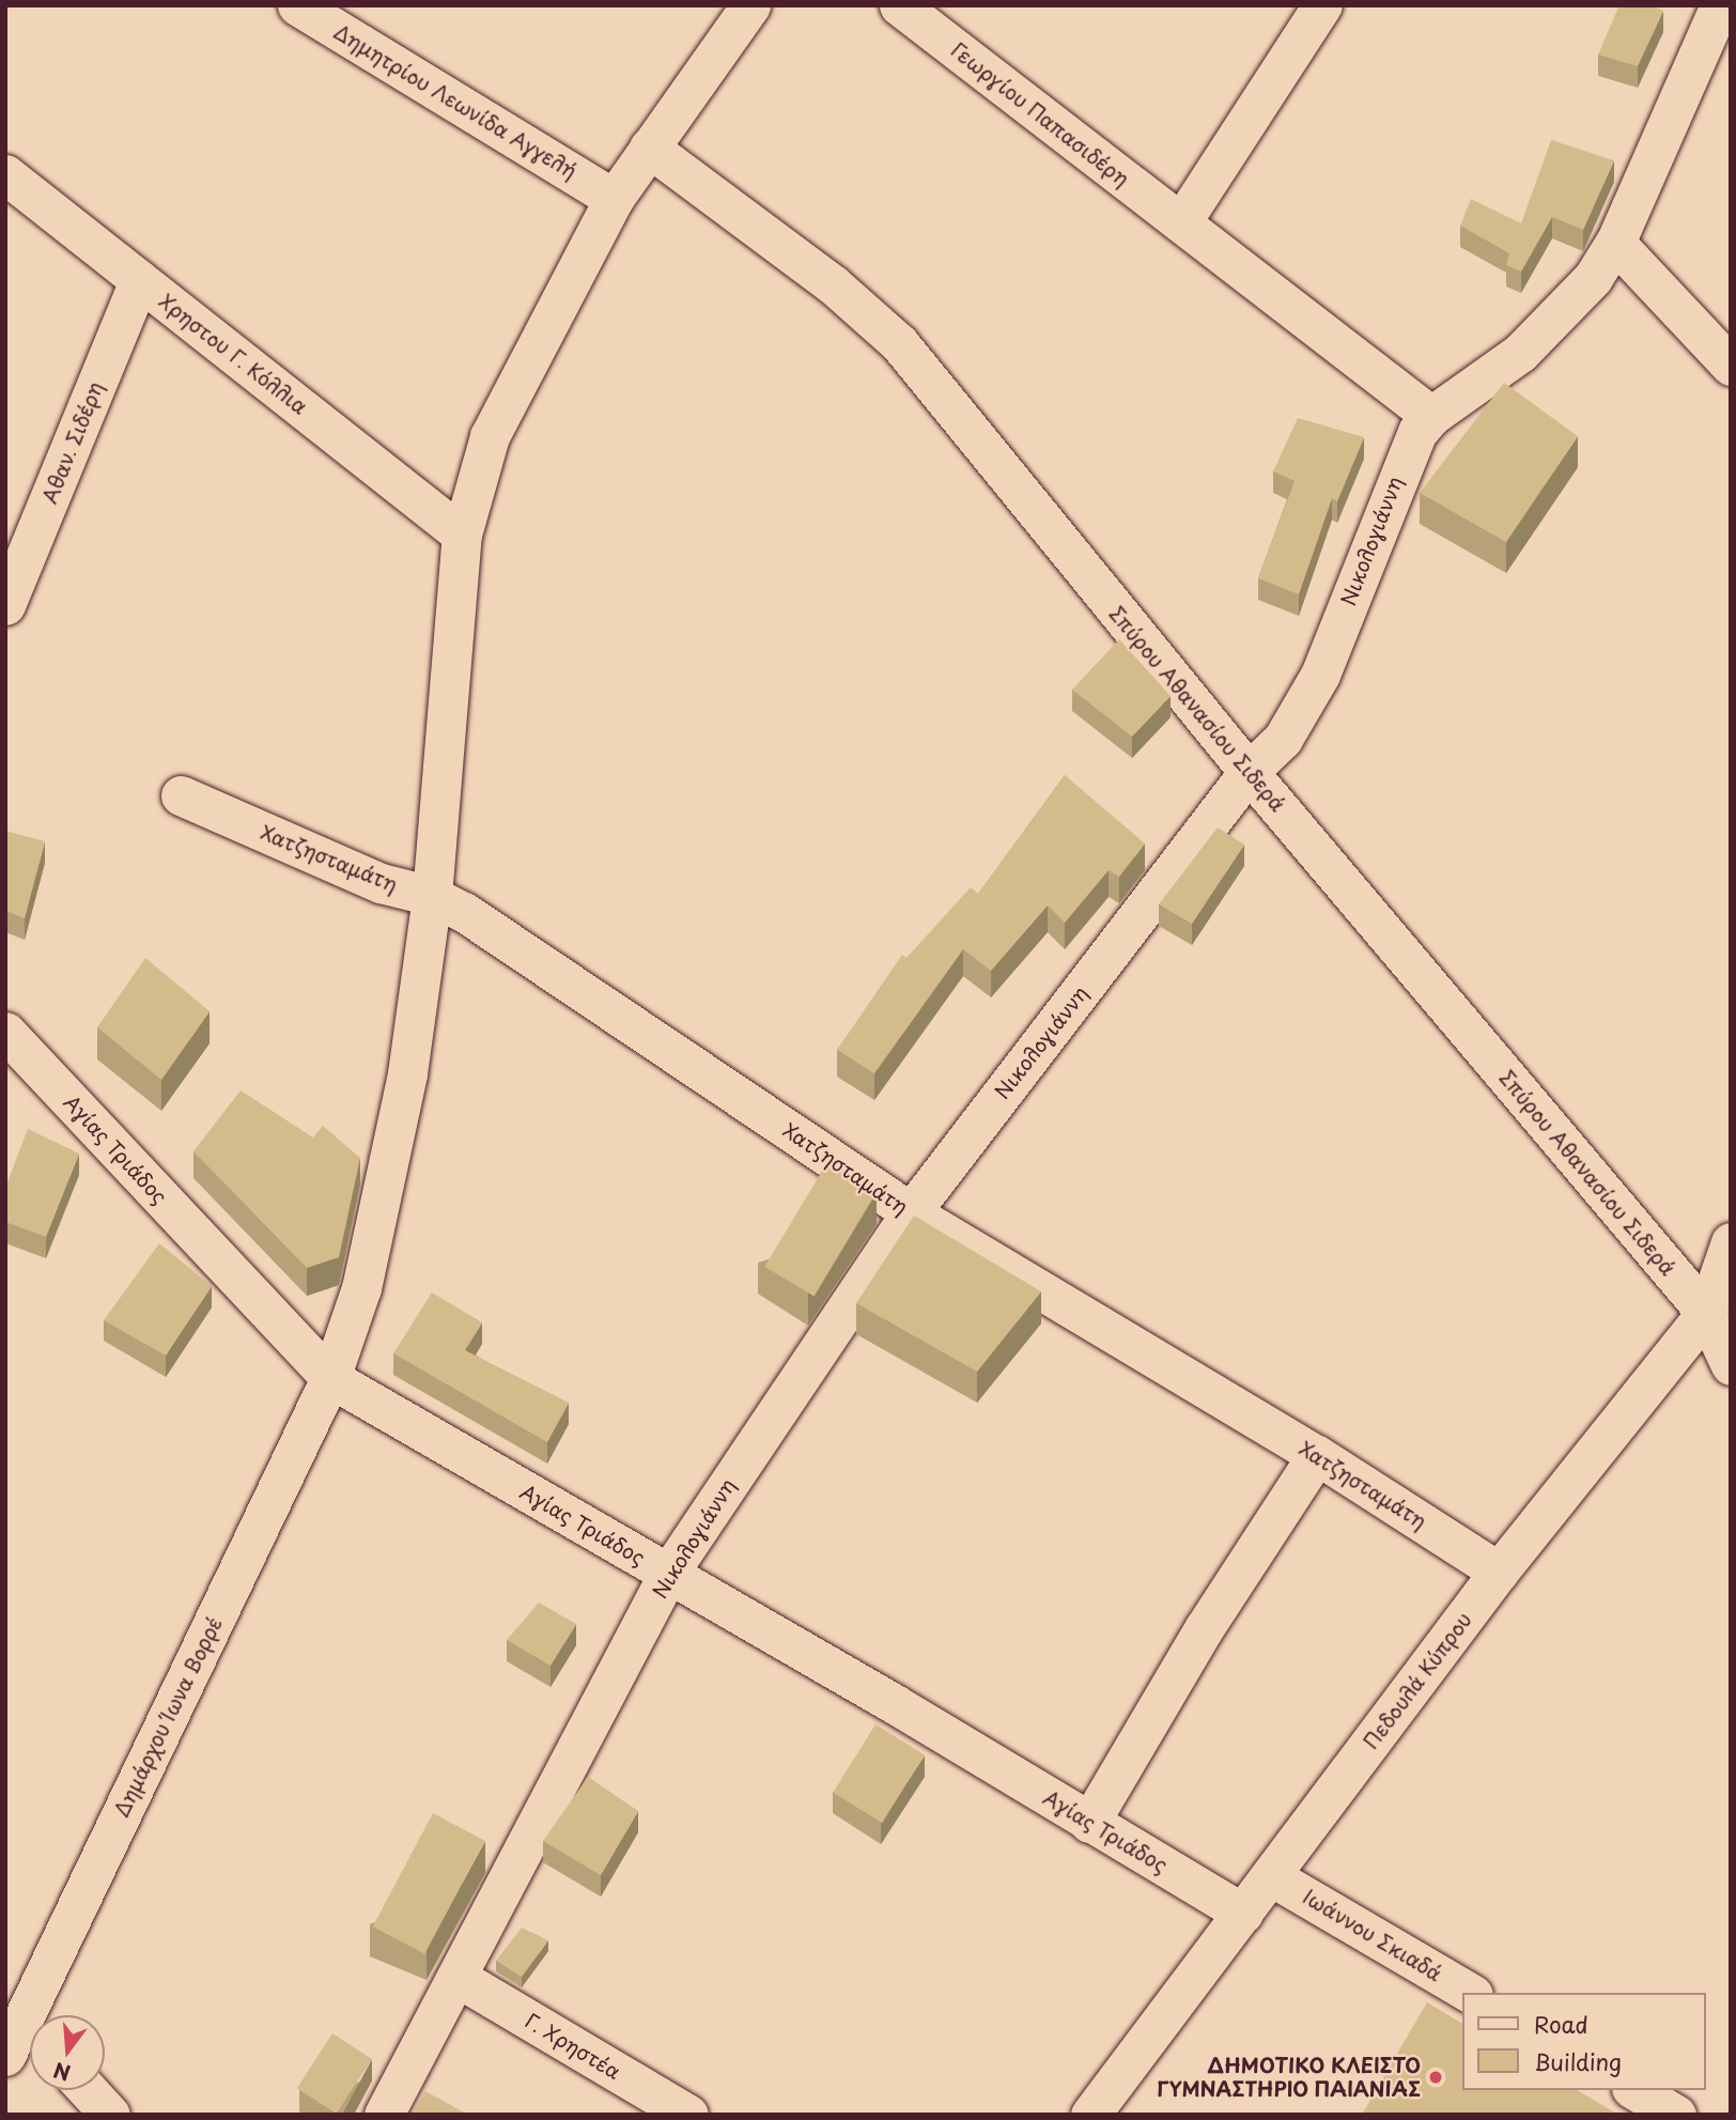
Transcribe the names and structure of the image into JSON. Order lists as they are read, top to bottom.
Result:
{
  "streets": {
    "street": [
      "Δημητρίου Λεωνίδα Αγγελή",
      "Γεωργίου Παπασιδέρη",
      "Χρηστου Γ. Κόλλια",
      "Αθαν. Σιδέρη",
      "Νικολογιάννη",
      "Σπύρου Αθανασίου Σιδερά",
      "Χατζησταμάτη",
      "Αγίας Τριάδος",
      "Πεδουλά Κύπρου",
      "Δημάρχου Ίωνα Βορρέ",
      "Ιωάννου Σκιαδά",
      "Γ. Χρηστέα"
    ]
  },
  "crossings": [
    ["Δημητρίου Λεωνίδα Αγγελή", "Δημάρχου Ίωνα Βορρέ"],
    ["Γεωργίου Παπασιδέρη", "Νικολογιάννη"],
    ["Χρηστου Γ. Κόλλια", "Αθαν. Σιδέρη"],
    ["Χρηστου Γ. Κόλλια", "Δημάρχου Ίωνα Βορρέ"],
    ["Νικολογιάννη", "Σπύρου Αθανασίου Σιδερά"],
    ["Νικολογιάννη", "Χατζησταμάτη"],
    ["Νικολογιάννη", "Αγίας Τριάδος"],
    ["Νικολογιάννη", "Γ. Χρηστέα"],
    ["Σπύρου Αθανασίου Σιδερά", "Πεδουλά Κύπρου"],
    ["Σπύρου Αθανασίου Σιδερά", "Δημάρχου Ίωνα Βορρέ"],
    ["Χατζησταμάτη", "Πεδουλά Κύπρου"],
    ["Χατζησταμάτη", "Δημάρχου Ίωνα Βορρέ"],
    ["Αγίας Τριάδος", "Πεδουλά Κύπρου"],
    ["Αγίας Τριάδος", "Δημάρχου Ίωνα Βορρέ"],
    ["Πεδουλά Κύπρου", "Ιωάννου Σκιαδά"]
  ],
  "places": ["ΔΗΜΟΤΙΚΟ ΚΛΕΙΣΤΟ ΓΥΜΝΑΣΤΗΡΙΟ ΠΑΙΑΝΙΑΣ"],
  "legend": ["Road", "Building"],
  "north": "bottom"
}
